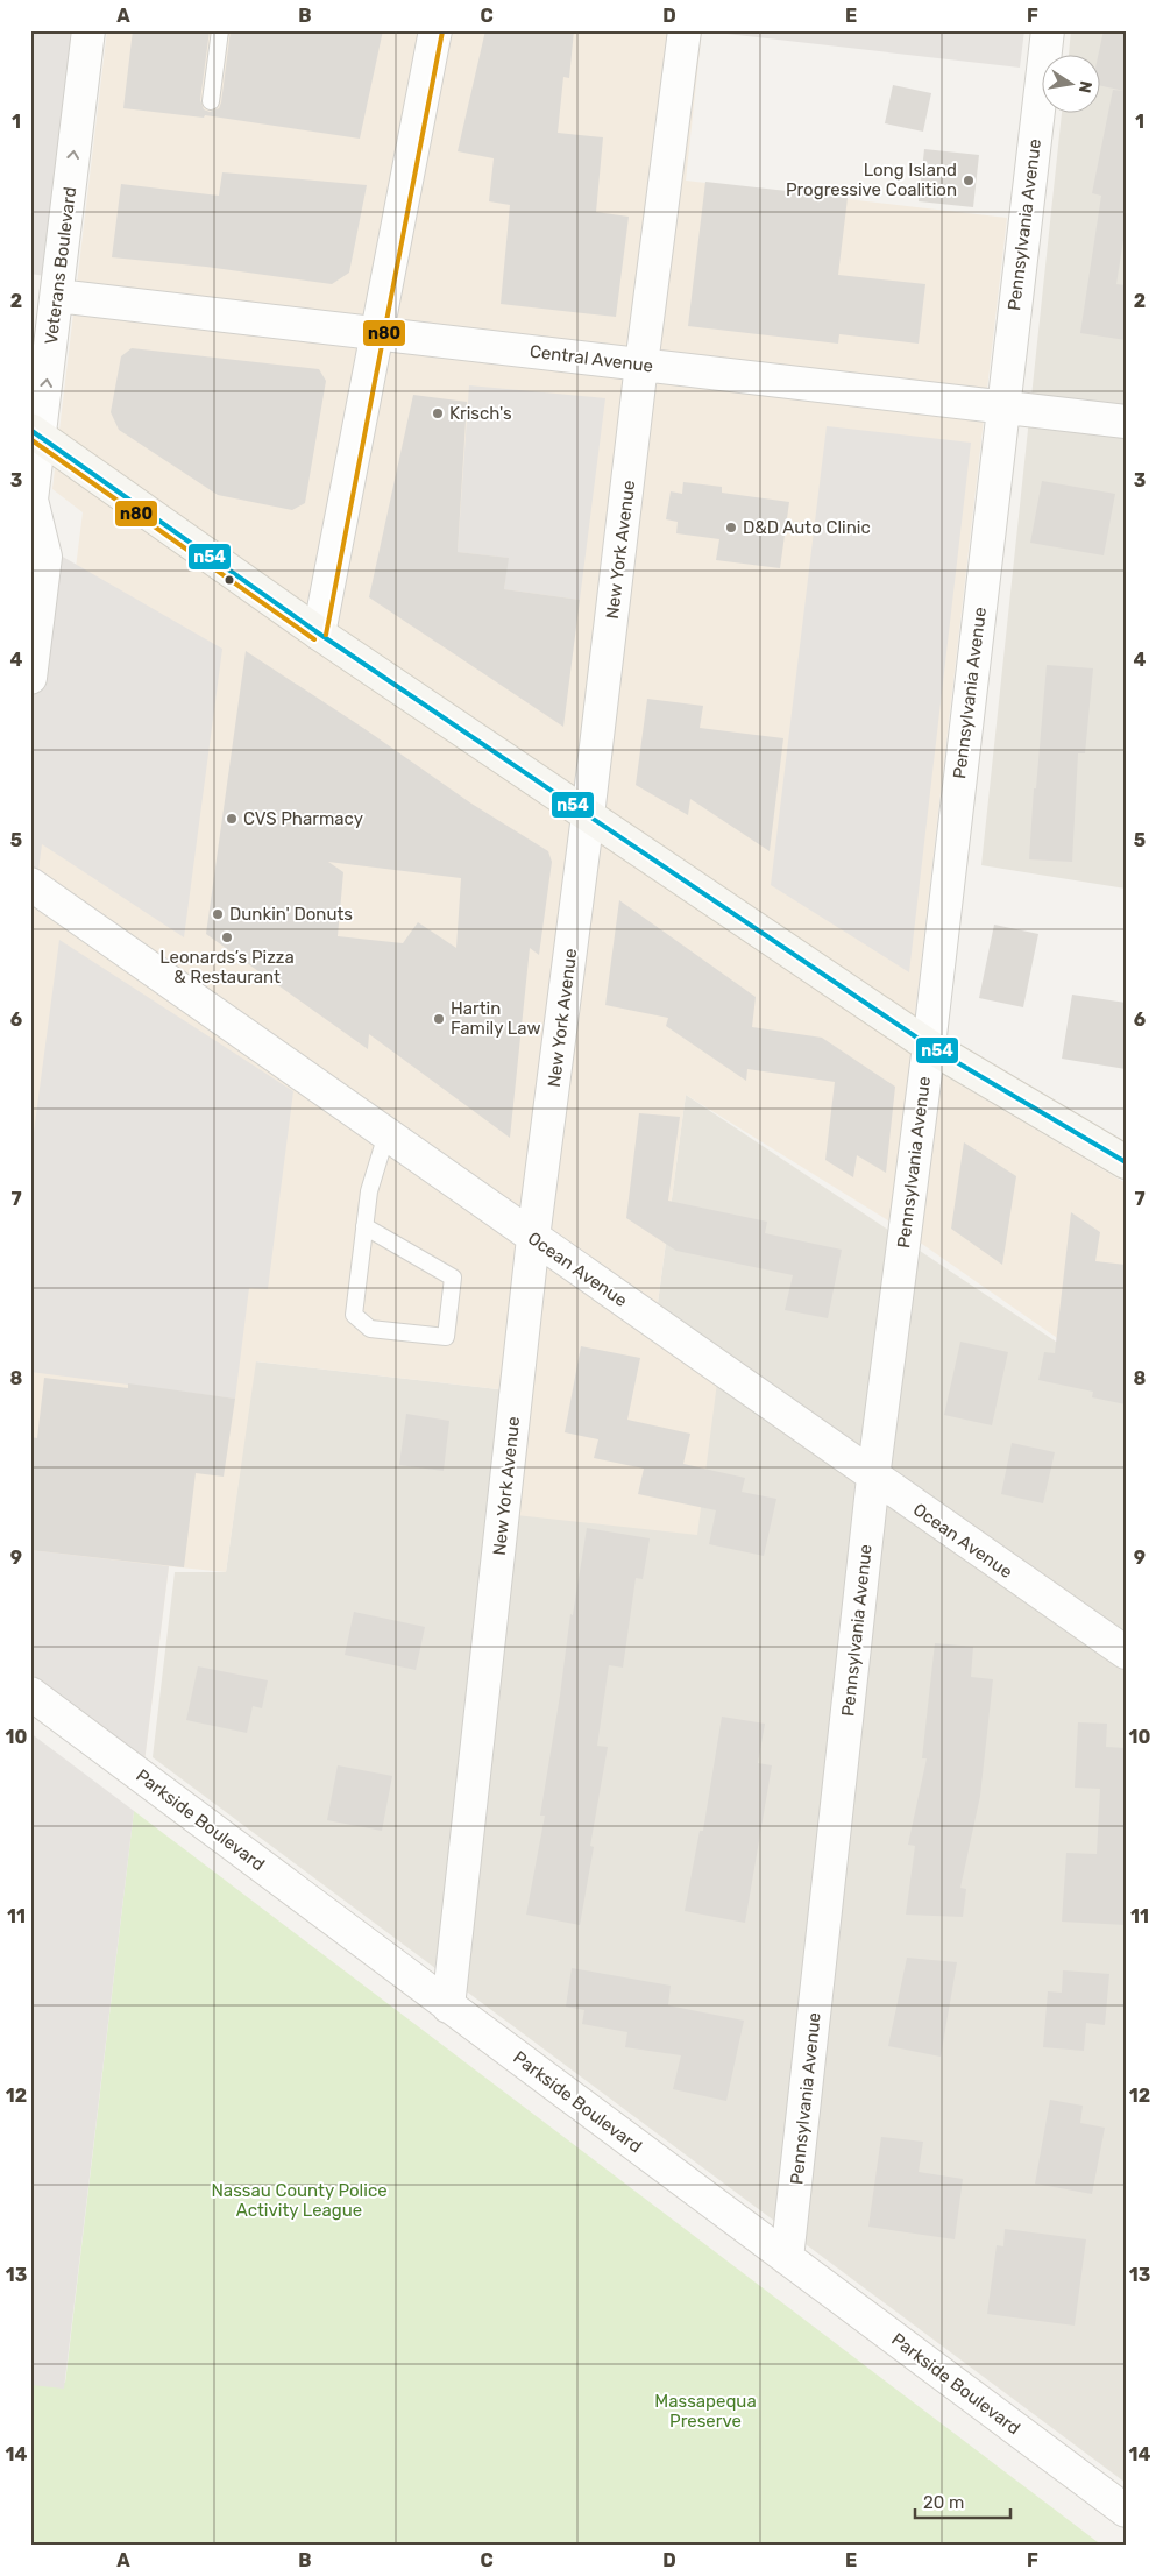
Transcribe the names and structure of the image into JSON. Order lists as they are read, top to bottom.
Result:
{
  "streets": {
    "street": [
      "Pennsylvania Avenue",
      "Veterans Boulevard",
      "Central Avenue",
      "New York Avenue",
      "Ocean Avenue",
      "Parkside Boulevard"
    ]
  },
  "crossings": [
    ["Pennsylvania Avenue", "Central Avenue"],
    ["Pennsylvania Avenue", "Ocean Avenue"],
    ["Pennsylvania Avenue", "Parkside Boulevard"],
    ["Veterans Boulevard", "Central Avenue"],
    ["Central Avenue", "New York Avenue"],
    ["New York Avenue", "Ocean Avenue"],
    ["New York Avenue", "Parkside Boulevard"]
  ],
  "one_way": ["Veterans Boulevard"],
  "parks": ["Nassau County Police Activity League", "Massapequa Preserve"],
  "places": [
    "Long Island Progressive Coalition",
    "Krisch's",
    "D&D Auto Clinic",
    "CVS Pharmacy",
    "Dunkin' Donuts",
    "Leonards’s Pizza & Restaurant",
    "Hartin Family Law"
  ],
  "lines": ["transit line n80", "transit line n54"],
  "scale_bar": "20 m",
  "north": "right",
  "grid": {
    "columns": [
      "A",
      "B",
      "C",
      "D",
      "E",
      "F"
    ],
    "rows": [
      "1",
      "2",
      "3",
      "4",
      "5",
      "6",
      "7",
      "8",
      "9",
      "10",
      "11",
      "12",
      "13",
      "14"
    ]
  }
}
